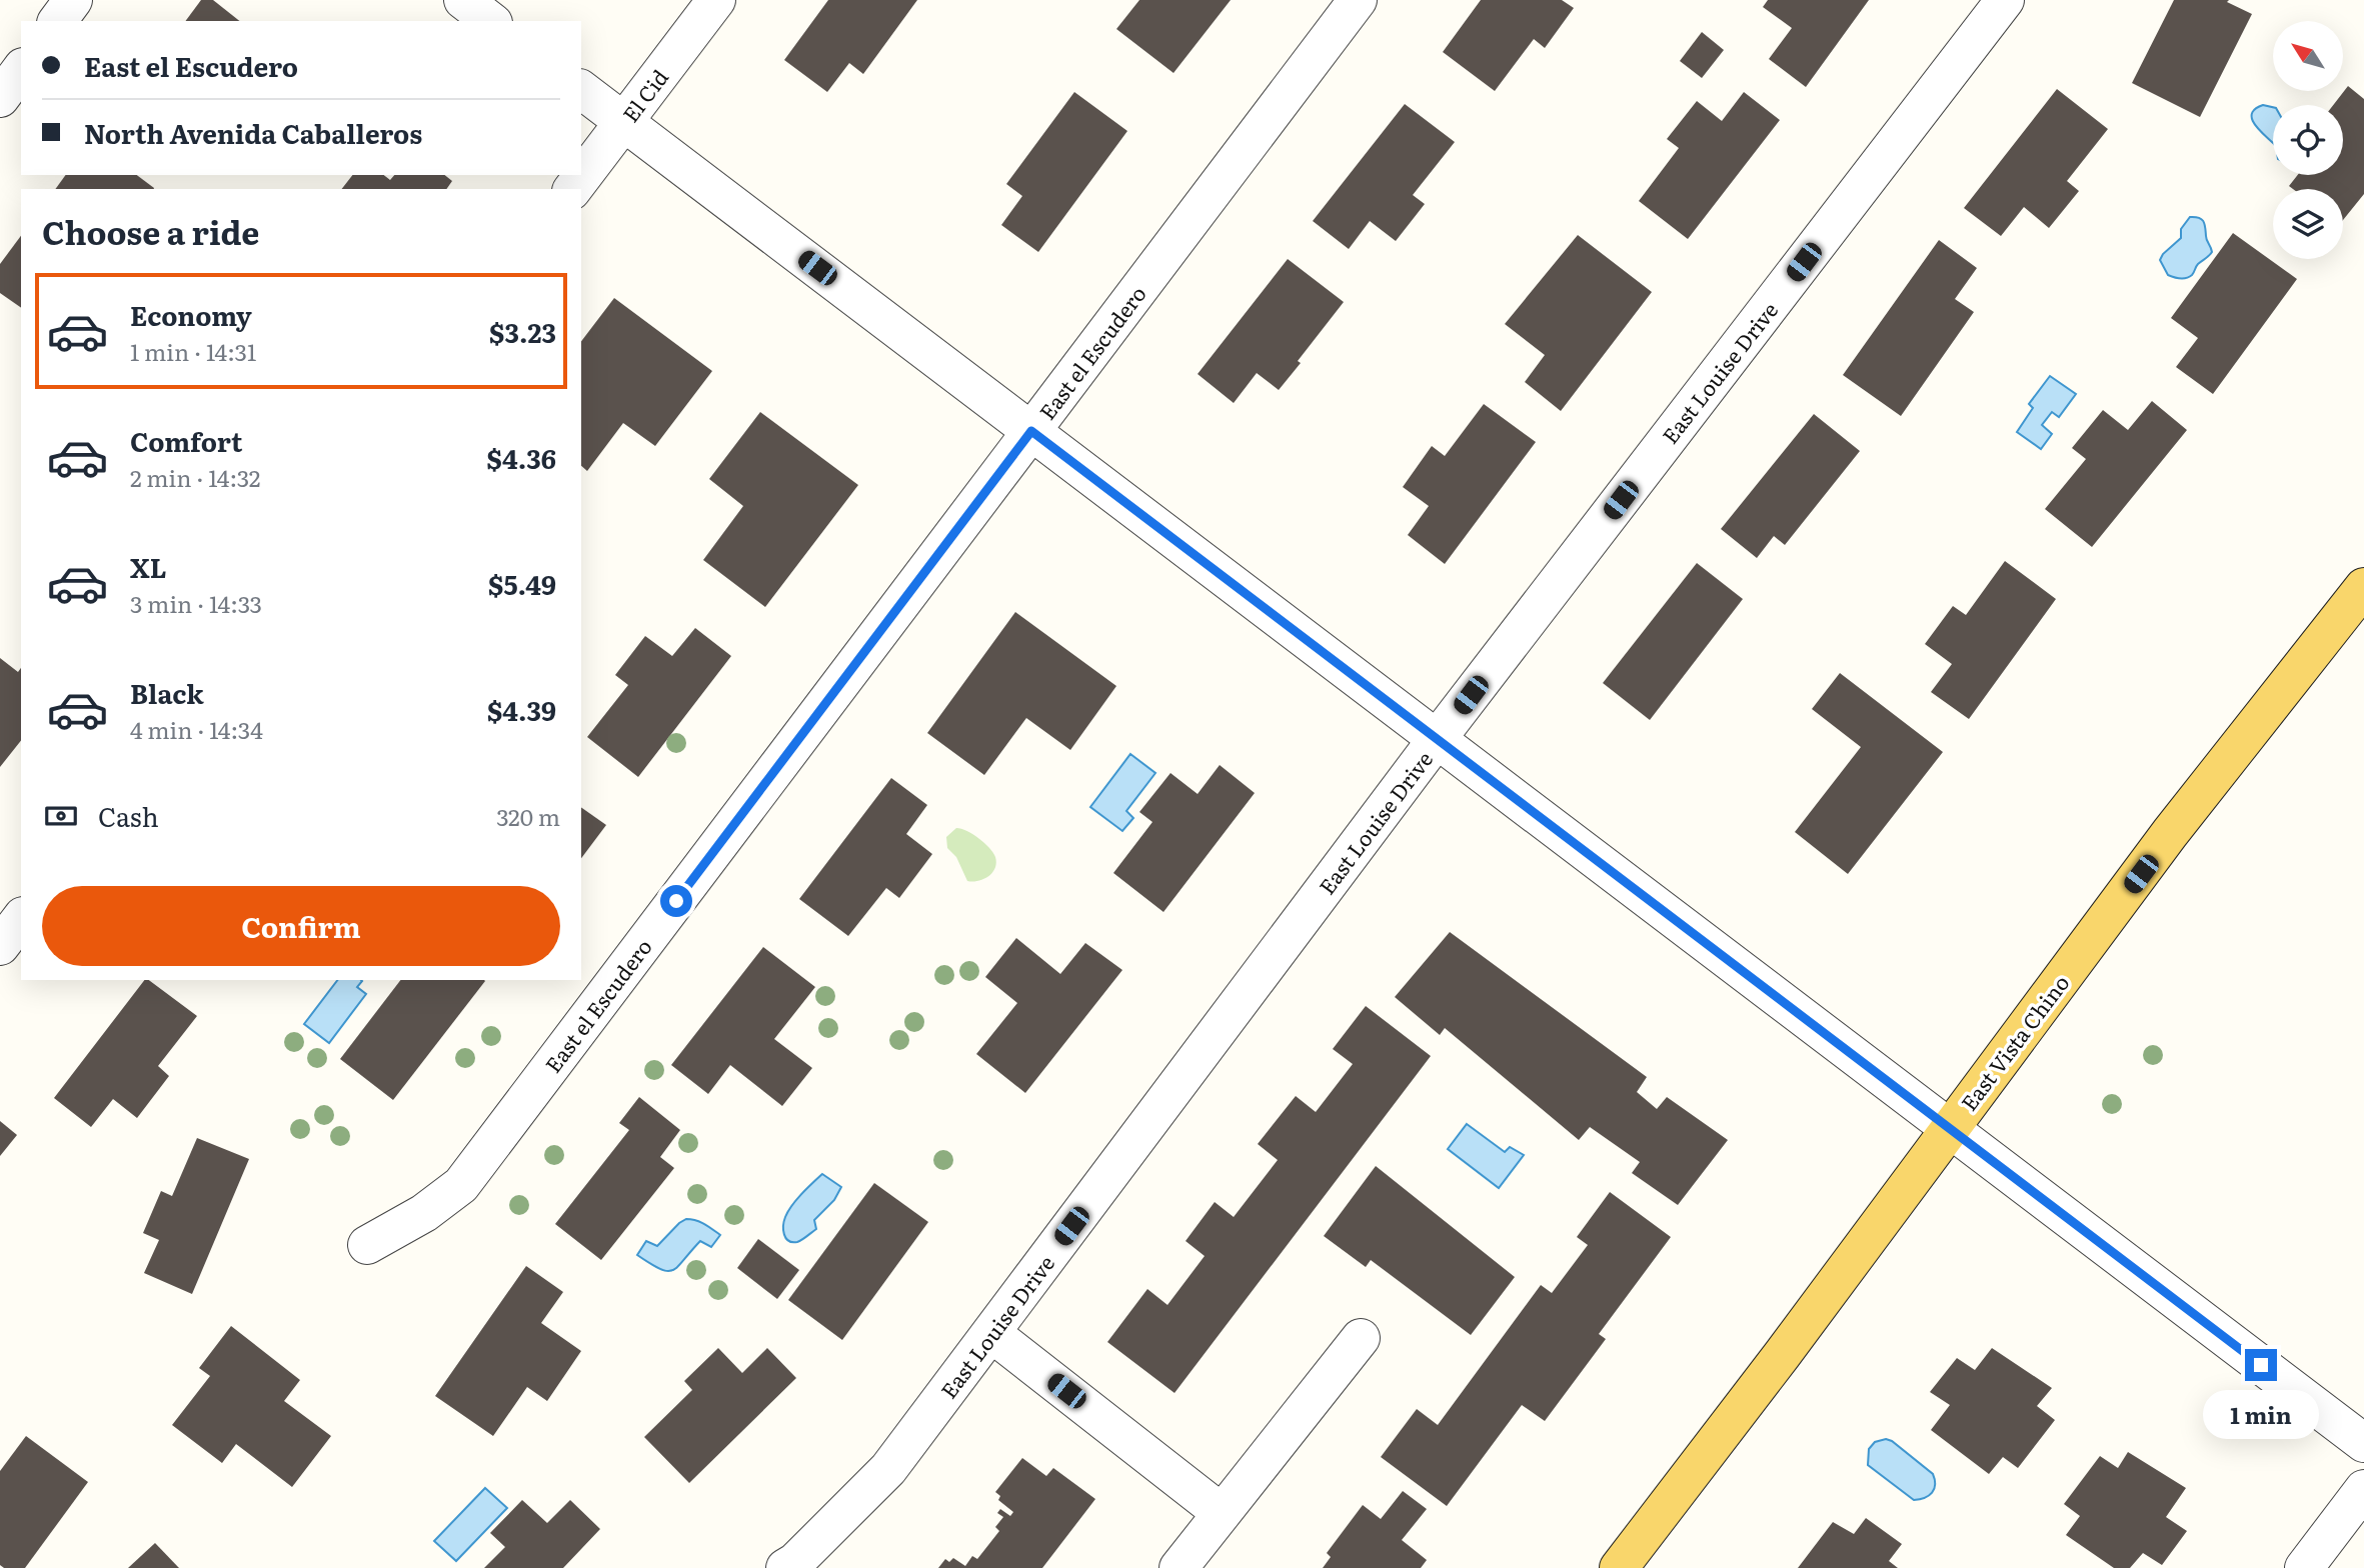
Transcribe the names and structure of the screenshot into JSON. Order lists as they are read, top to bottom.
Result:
{
  "streets": {
    "main road": ["East Vista Chino"],
    "street": ["El Cid", "East el Escudero", "East Louise Drive"]
  },
  "north": "top left",
  "page": {
    "banner": ["East el Escudero", "North Avenida Caballeros"],
    "heading": "Choose a ride",
    "list": [
      {
        "name": "Economy",
        "note": "1 min · 14:31",
        "value": "$3.23"
      },
      {
        "name": "Comfort",
        "note": "2 min · 14:32",
        "value": "$4.36"
      },
      {
        "name": "XL",
        "note": "3 min · 14:33",
        "value": "$5.49"
      },
      {
        "name": "Black",
        "note": "4 min · 14:34",
        "value": "$4.39"
      }
    ],
    "pay": ["Cash", "320 m"],
    "buttons": "Confirm",
    "bubble": "1 min"
  }
}
